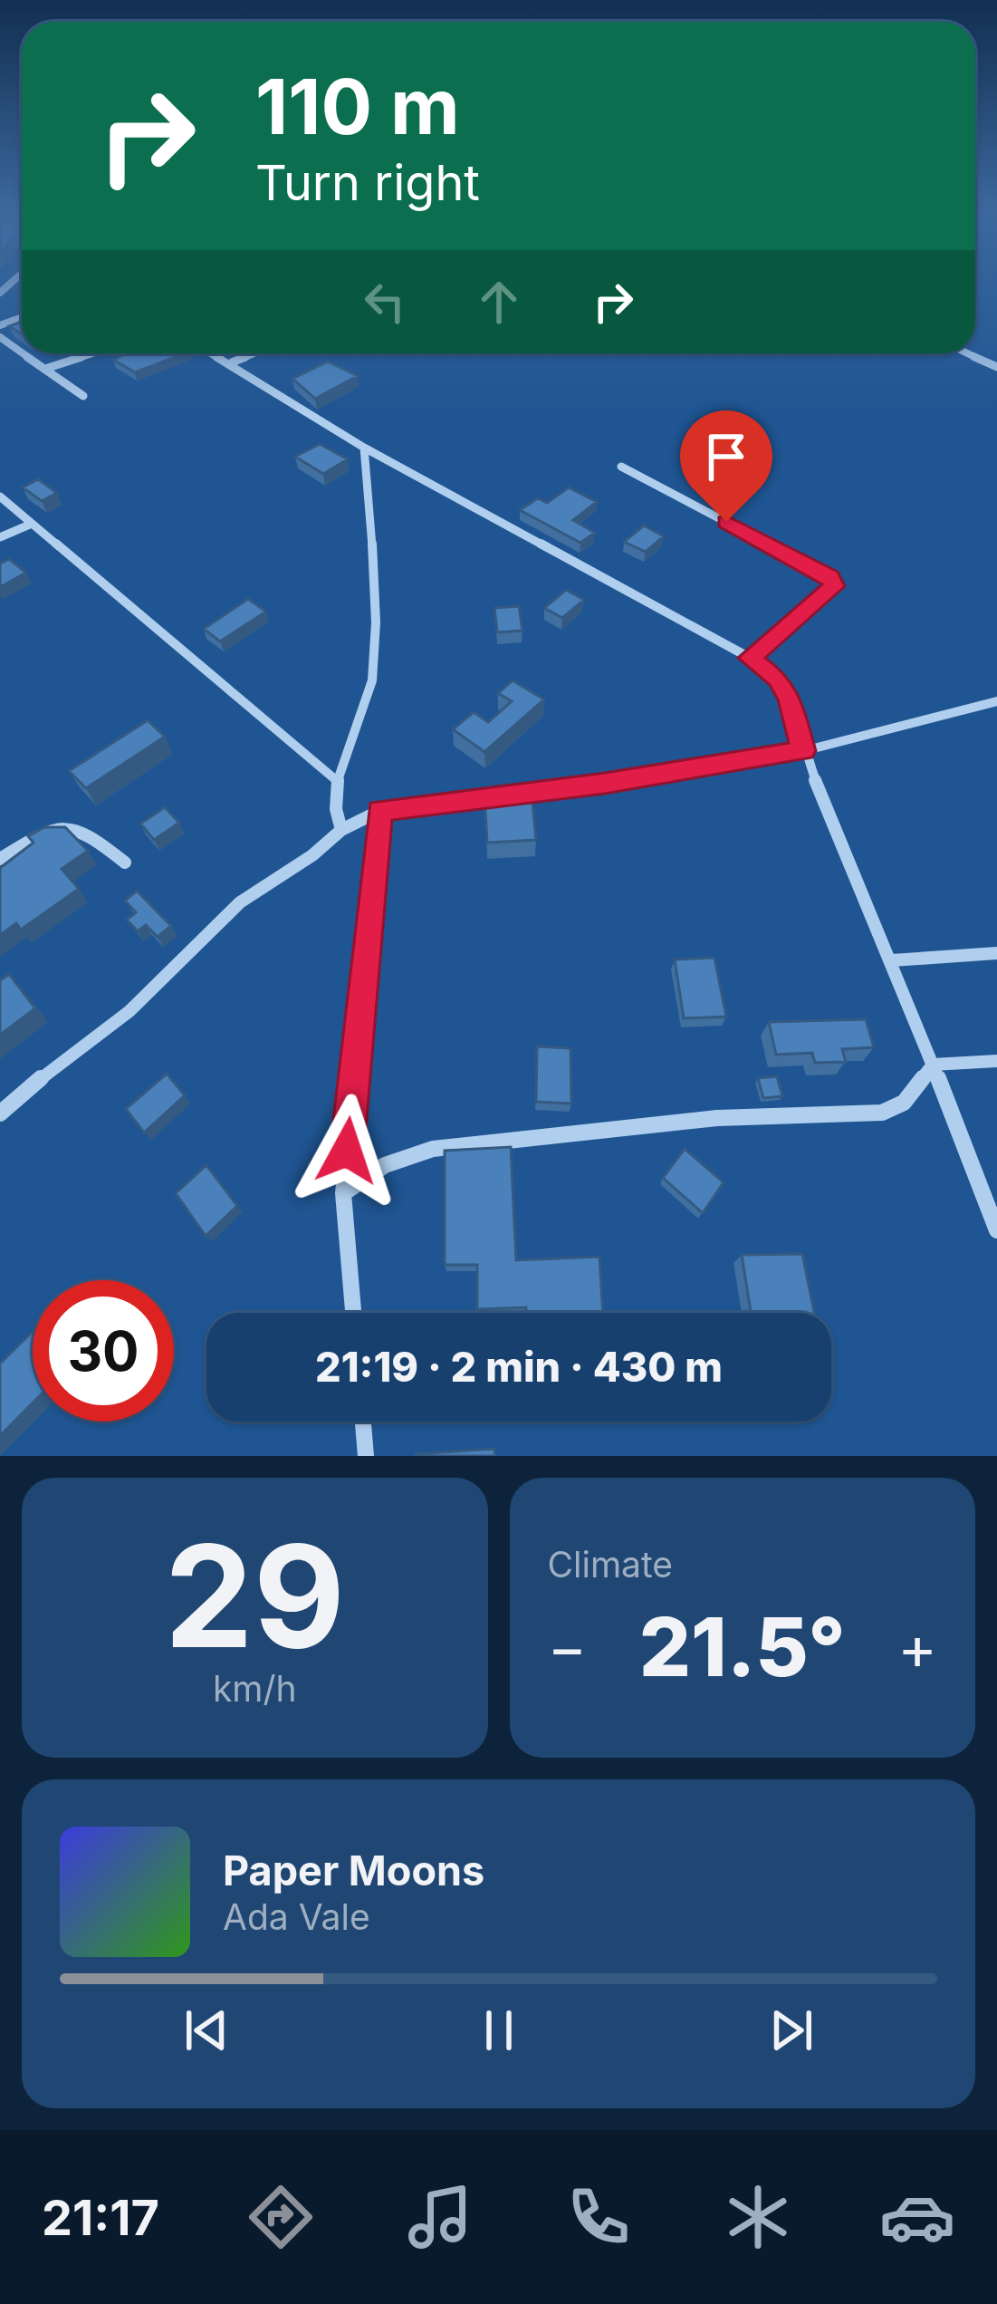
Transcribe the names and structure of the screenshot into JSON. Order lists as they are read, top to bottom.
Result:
{
  "page": {
    "turn": ["110 m", "Turn right"],
    "limit": "30",
    "trip": "21:19 · 2 min · 430 m",
    "tile": [
      ["29", "km/h"],
      "Climate"
    ],
    "heat": ["−", "21.5°", "+"],
    "song": ["Paper Moons", "Ada Vale"],
    "tabs": "21:17"
  }
}
